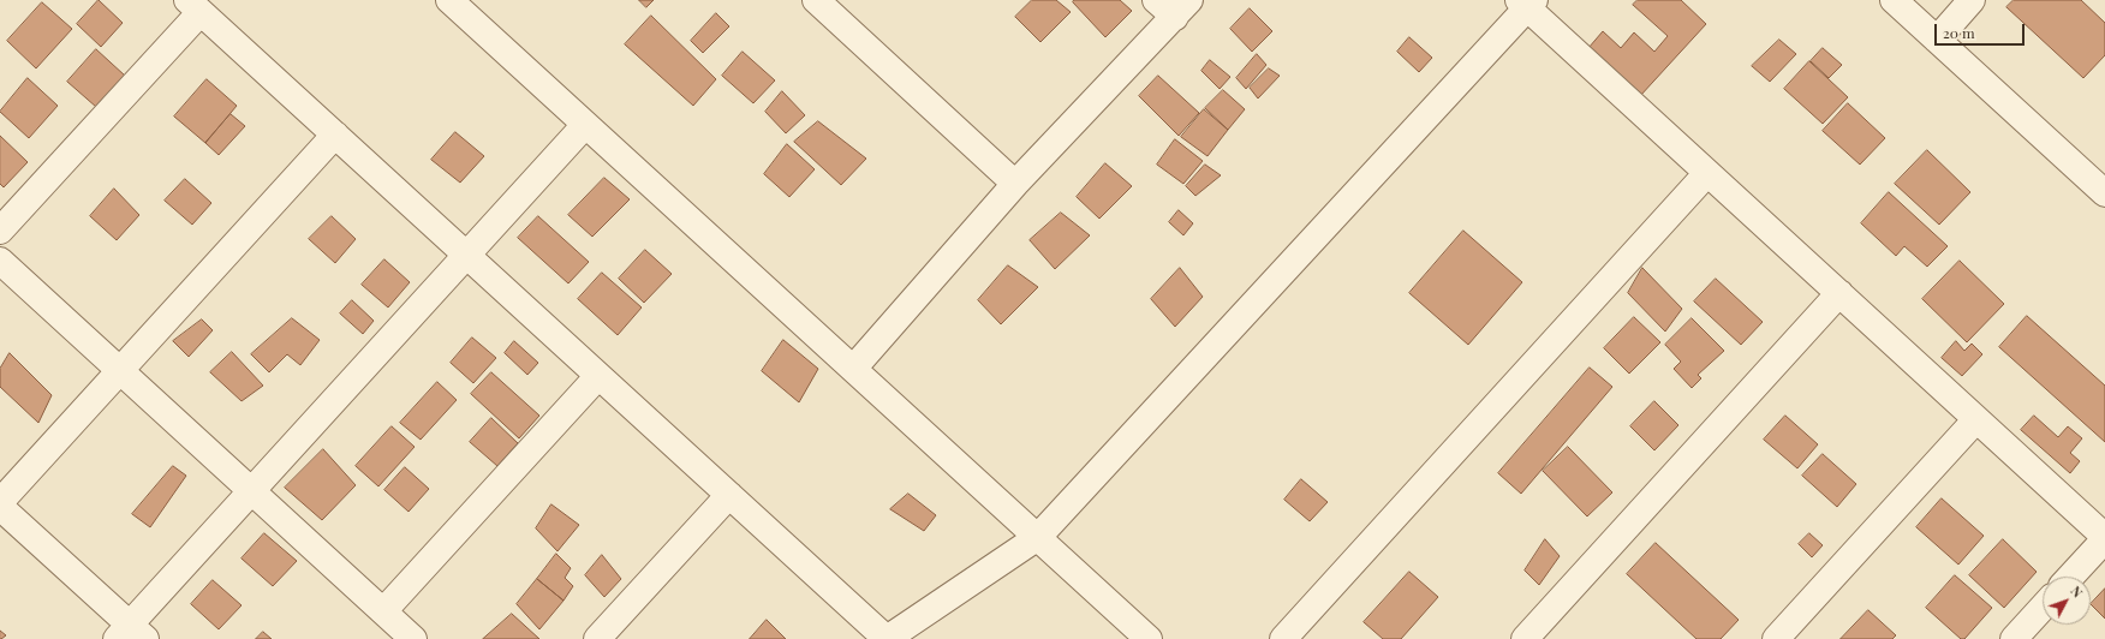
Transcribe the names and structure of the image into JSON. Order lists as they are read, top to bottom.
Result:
{
  "scale_bar": "20 m",
  "north": "top right"
}
